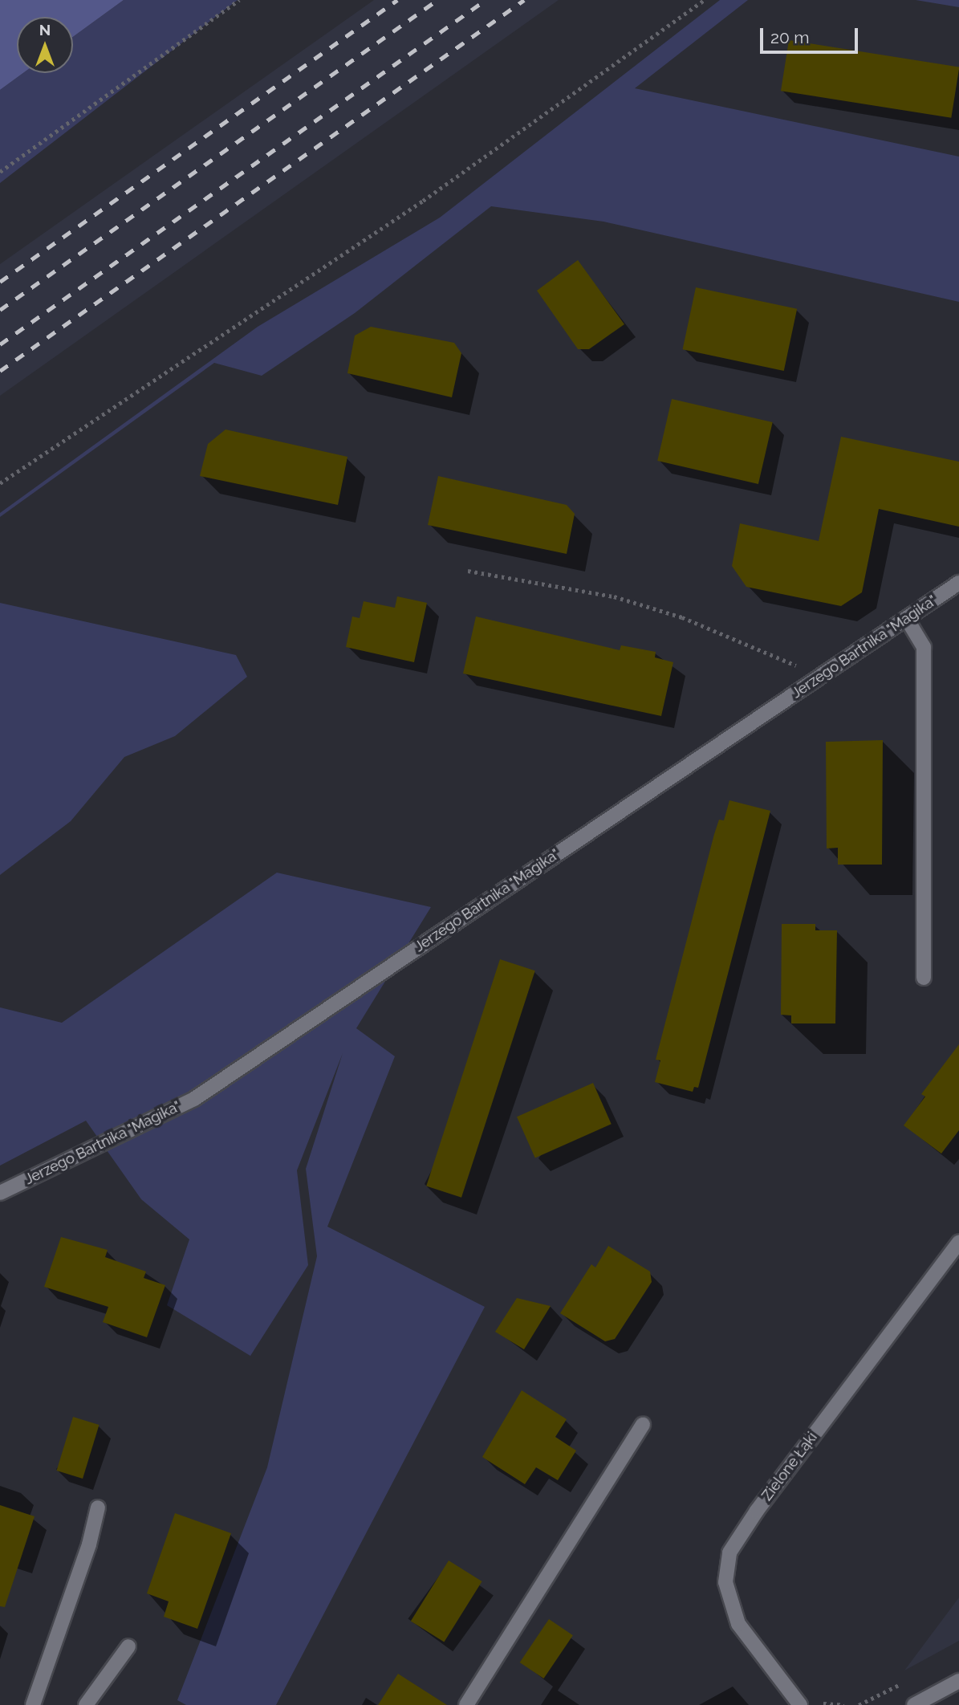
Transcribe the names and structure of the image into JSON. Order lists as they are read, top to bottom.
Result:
{
  "streets": {
    "street": ["Jerzego Bartnika \"Magika\"", "Zielone Łąki"]
  },
  "scale_bar": "20 m",
  "north": "top"
}
